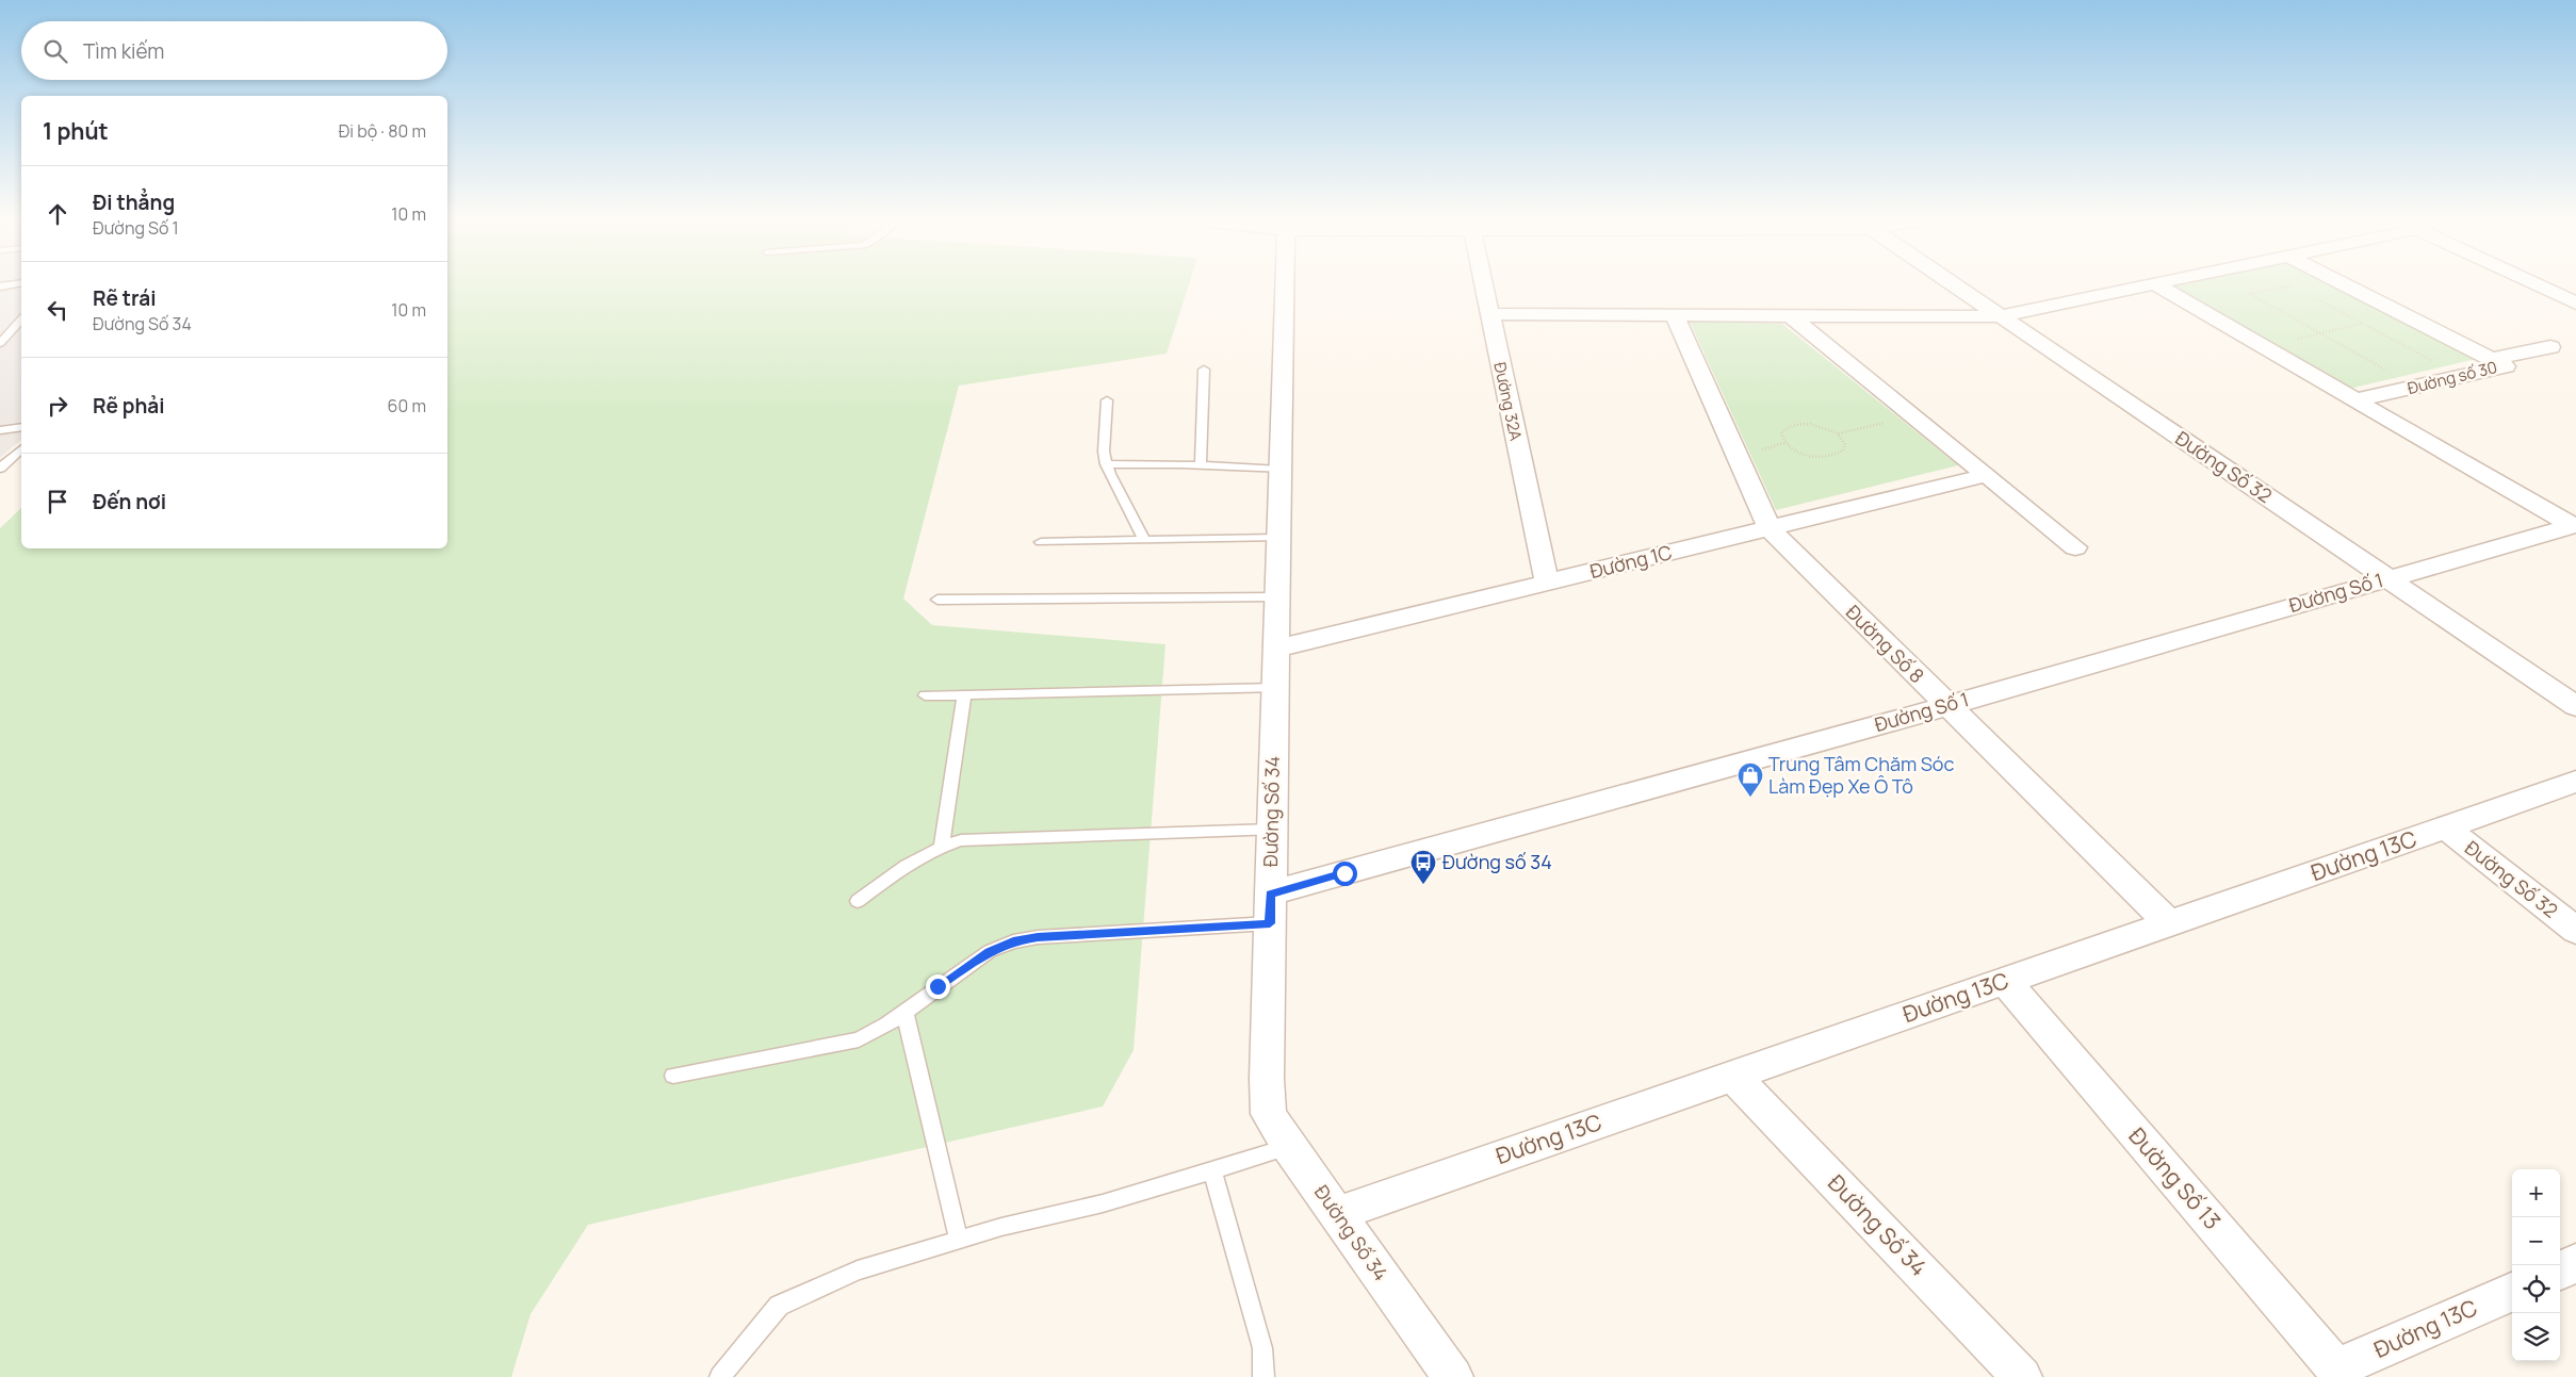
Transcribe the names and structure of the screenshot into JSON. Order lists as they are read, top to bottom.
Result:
{
  "streets": {
    "street": [
      "Đường số 30",
      "Đường 32A",
      "Đường Số 32",
      "Đường 1C",
      "Đường Số 1",
      "Đường Số 8",
      "Đường Số 34",
      "Đường 13C",
      "Đường Số 13"
    ]
  },
  "crossings": [
    ["Đường số 30", "Đường Số 1"],
    ["Đường 32A", "Đường 1C"],
    ["Đường Số 32", "Đường Số 1"],
    ["Đường Số 32", "Đường 13C"],
    ["Đường 1C", "Đường Số 8"],
    ["Đường 1C", "Đường Số 34"],
    ["Đường Số 1", "Đường Số 8"],
    ["Đường Số 1", "Đường Số 34"],
    ["Đường Số 8", "Đường 13C"],
    ["Đường Số 34", "Đường 13C"],
    ["Đường 13C", "Đường Số 13"]
  ],
  "places": {
    "shop": ["Trung Tâm Chăm Sóc Làm Đẹp Xe Ô Tô"],
    "bus stop": ["Đường số 34"]
  },
  "page": {
    "search": "Tìm kiếm",
    "heading": ["1 phút", "Đi bộ · 80 m"],
    "list": [
      ["Đi thẳng", "Đường Số 1", "10 m"],
      ["Rẽ trái", "Đường Số 34", "10 m"],
      ["Rẽ phải", "60 m"],
      "Đến nơi"
    ],
    "map_buttons": ["+", "−"]
  }
}
